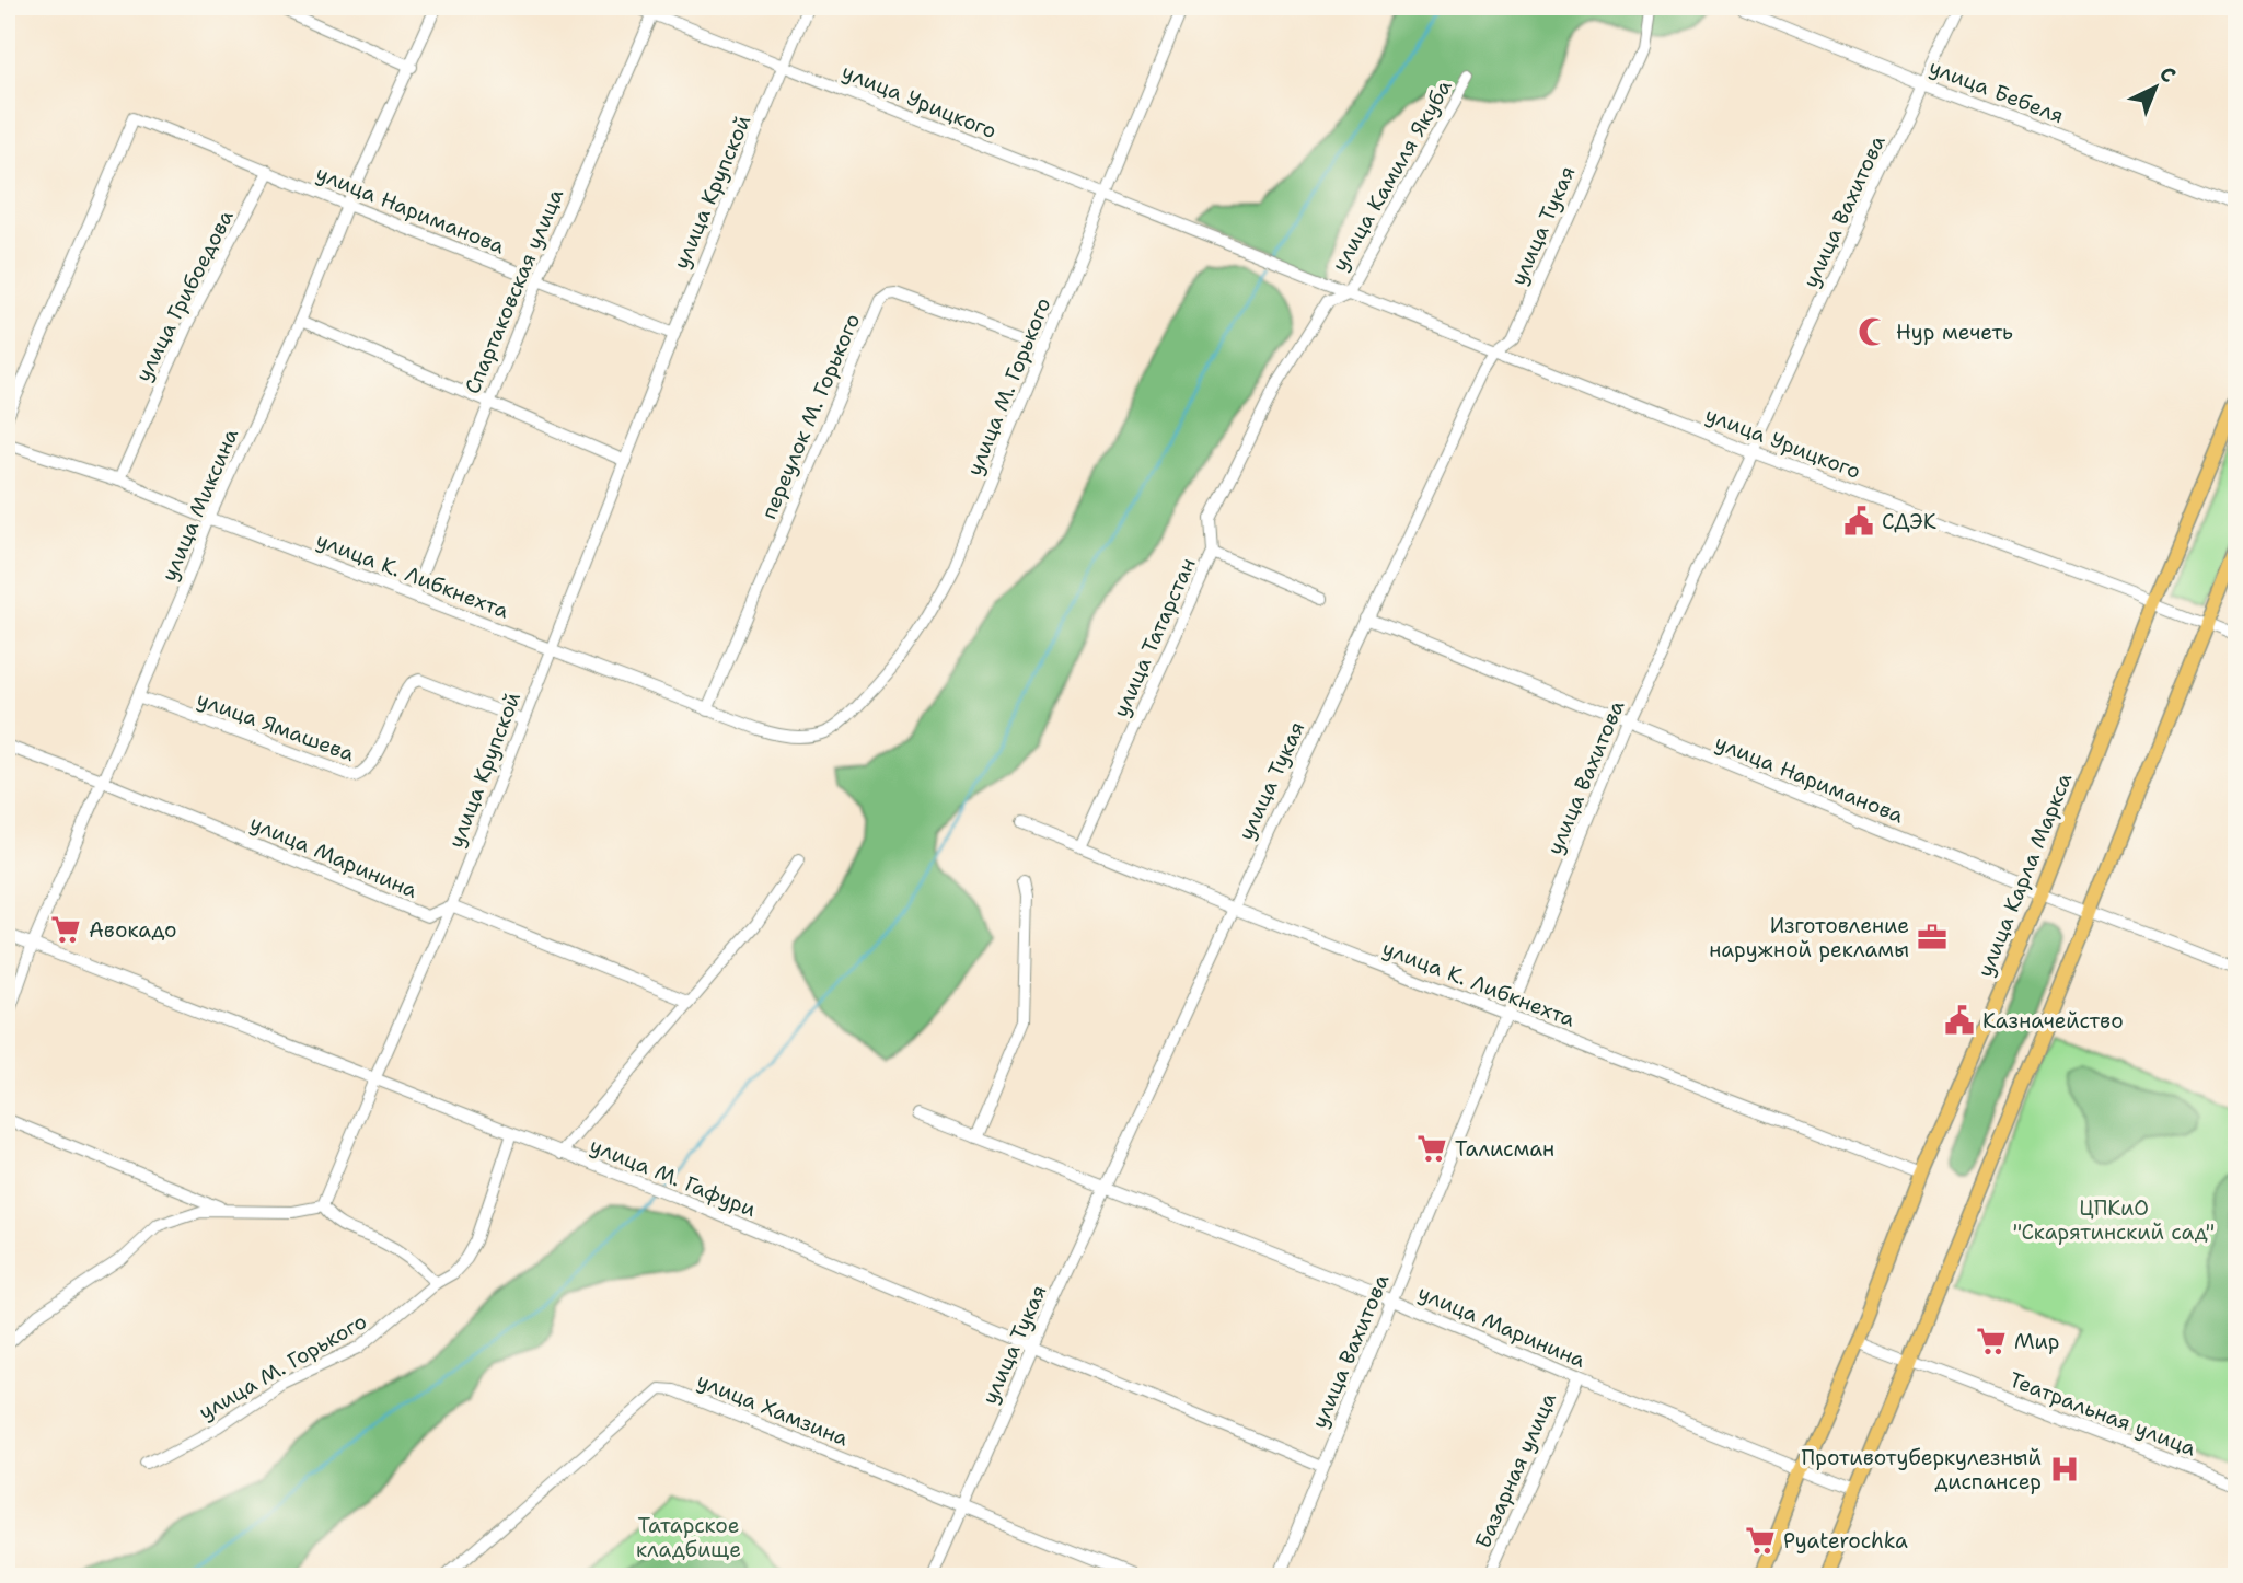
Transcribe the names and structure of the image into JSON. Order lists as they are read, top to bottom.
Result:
{
  "streets": {
    "main road": ["улица Карла Маркса"],
    "street": [
      "улица Бебеля",
      "улица Урицкого",
      "улица Камиля Якуба",
      "улица Крупской",
      "улица Нариманова",
      "улица Вахитова",
      "улица Тукая",
      "Спартаковская улица",
      "улица Грибоедова",
      "улица М. Горького",
      "переулок М. Горького",
      "улица Миксина",
      "улица К. Либкнехта",
      "улица Татарстан",
      "улица Ямашева",
      "улица Маринина",
      "улица М. Гафури",
      "улица Хамзина",
      "Театральная улица",
      "Базарная улица"
    ]
  },
  "crossings": [
    ["улица Бебеля", "улица Вахитова"],
    ["улица Урицкого", "улица Камиля Якуба"],
    ["улица Урицкого", "улица Крупской"],
    ["улица Урицкого", "улица Вахитова"],
    ["улица Урицкого", "улица Тукая"],
    ["улица Урицкого", "Спартаковская улица"],
    ["улица Урицкого", "улица М. Горького"],
    ["улица Урицкого", "улица Татарстан"],
    ["улица Урицкого", "улица Карла Маркса"],
    ["улица Камиля Якуба", "улица Татарстан"],
    ["улица Крупской", "улица Нариманова"],
    ["улица Крупской", "улица К. Либкнехта"],
    ["улица Крупской", "улица Ямашева"],
    ["улица Крупской", "улица Маринина"],
    ["улица Крупской", "улица М. Гафури"],
    ["улица Нариманова", "улица Вахитова"],
    ["улица Нариманова", "улица Тукая"],
    ["улица Нариманова", "Спартаковская улица"],
    ["улица Нариманова", "улица Грибоедова"],
    ["улица Нариманова", "улица Миксина"],
    ["улица Нариманова", "улица Карла Маркса"],
    ["улица Вахитова", "улица К. Либкнехта"],
    ["улица Вахитова", "улица Маринина"],
    ["улица Вахитова", "улица М. Гафури"],
    ["улица Тукая", "улица К. Либкнехта"],
    ["улица Тукая", "улица Маринина"],
    ["улица Тукая", "улица М. Гафури"],
    ["улица Тукая", "улица Хамзина"],
    ["Спартаковская улица", "улица К. Либкнехта"],
    ["улица Грибоедова", "улица К. Либкнехта"],
    ["улица М. Горького", "переулок М. Горького"],
    ["улица М. Горького", "улица К. Либкнехта"],
    ["улица М. Горького", "улица М. Гафури"],
    ["переулок М. Горького", "улица К. Либкнехта"],
    ["улица Миксина", "улица К. Либкнехта"],
    ["улица Миксина", "улица Ямашева"],
    ["улица Миксина", "улица Маринина"],
    ["улица Миксина", "улица М. Гафури"],
    ["улица К. Либкнехта", "улица Татарстан"],
    ["улица К. Либкнехта", "улица Карла Маркса"],
    ["улица Маринина", "улица Карла Маркса"],
    ["улица Маринина", "Базарная улица"],
    ["улица Карла Маркса", "Театральная улица"]
  ],
  "parks": ["ЦПКиО \"Скарятинский сад\"", "Татарское кладбище"],
  "places": {
    "mosque": ["Нур мечеть"],
    "public building": ["СДЭК", "Казначейство"],
    "supermarket": [
      "Авокадо",
      "Талисман",
      "Мир",
      "Pyaterochka"
    ],
    "office": ["Изготовление наружной рекламы"],
    "hospital": ["Противотуберкулезный диспансер"]
  },
  "north": "top right"
}
